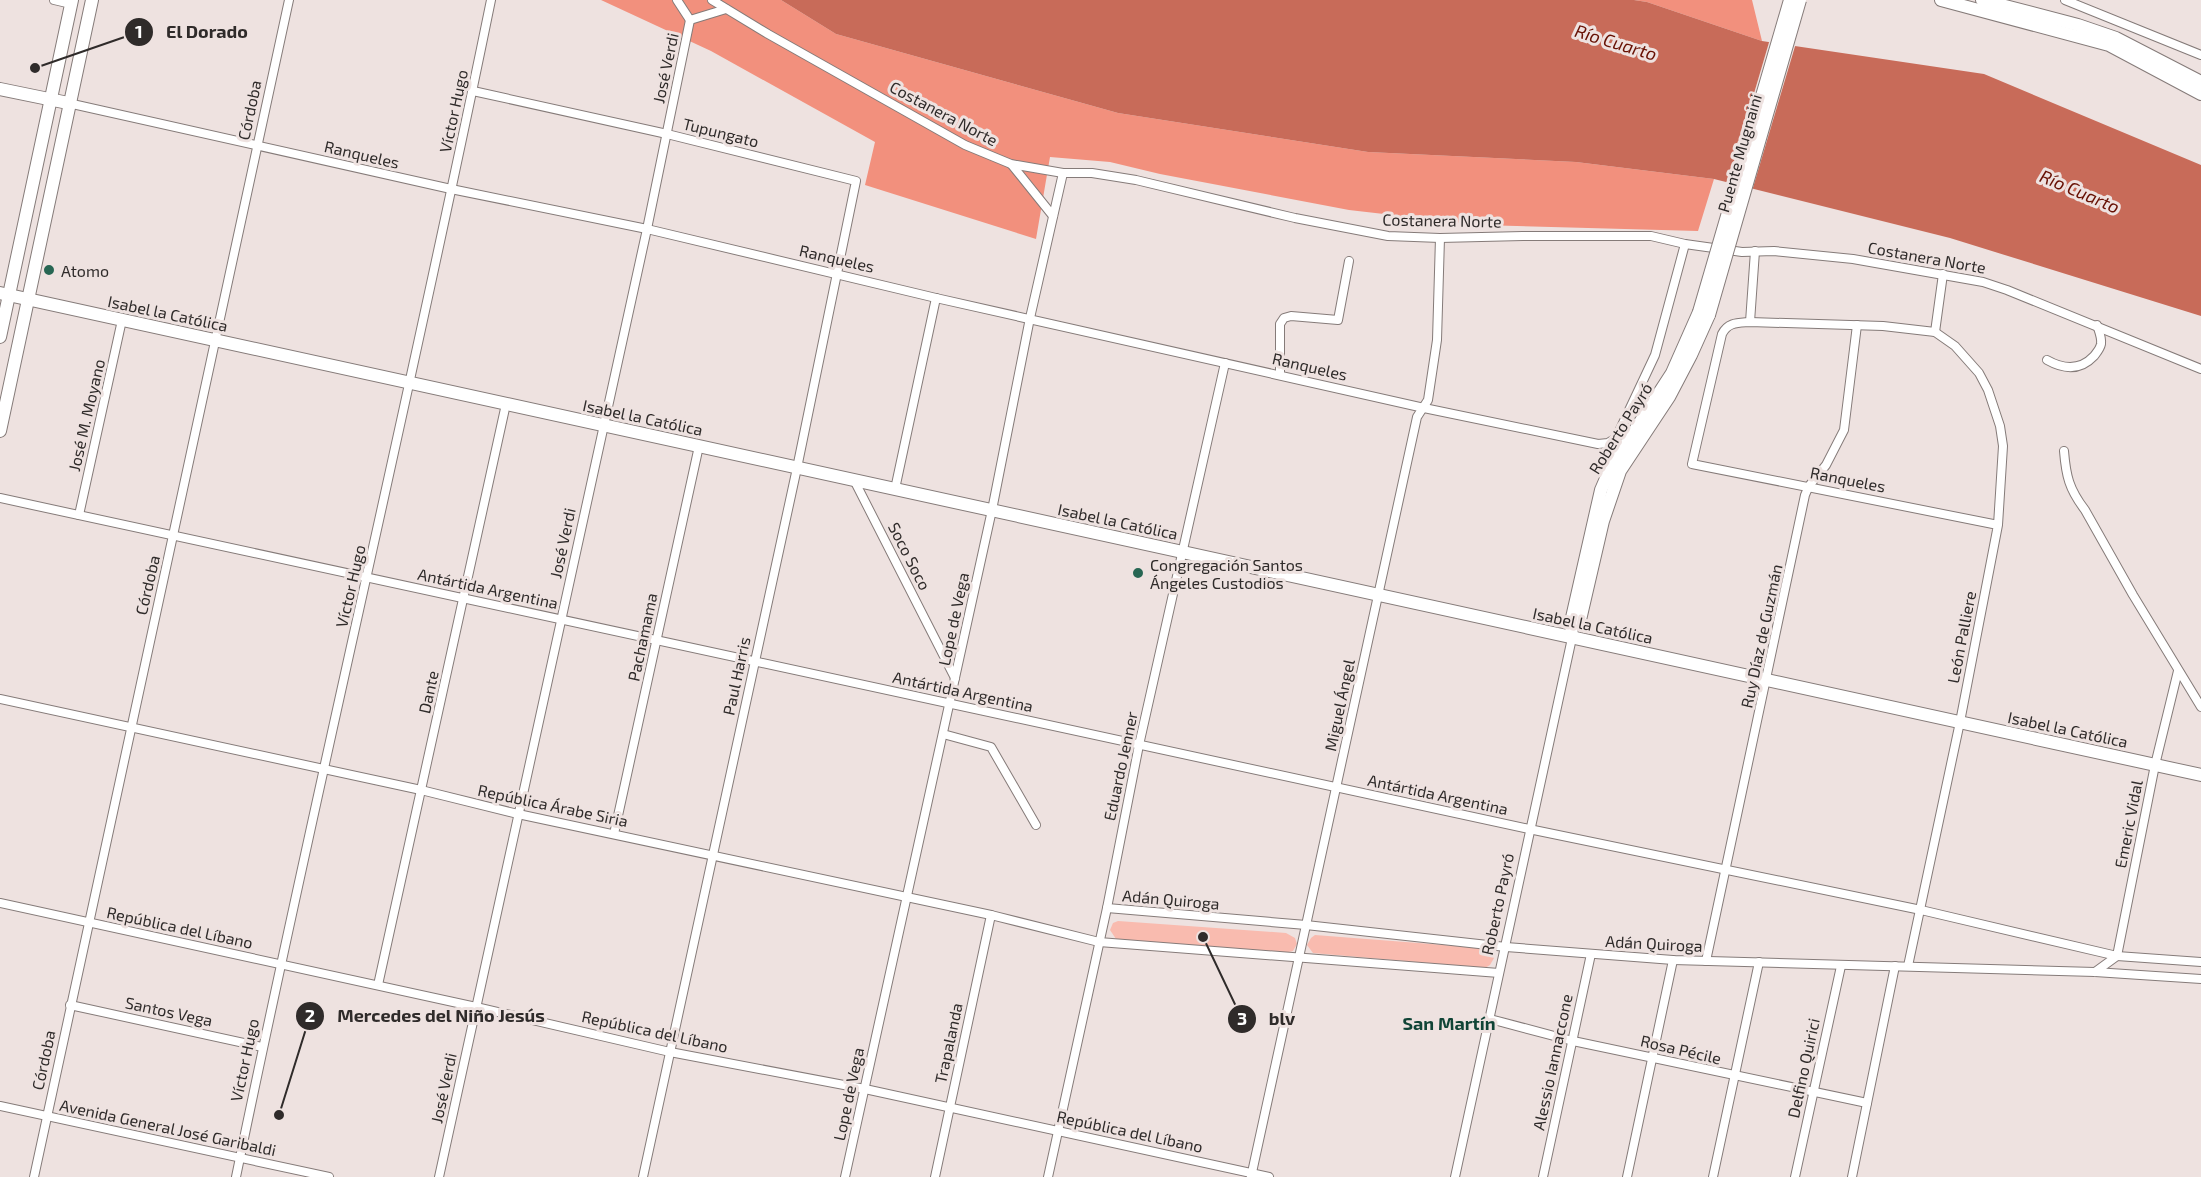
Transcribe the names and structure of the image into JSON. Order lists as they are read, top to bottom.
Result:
{
  "streets": {
    "main road": ["Puente Mugnaini", "Isabel la Católica", "Roberto Payró"],
    "street": [
      "José Verdi",
      "Córdoba",
      "Víctor Hugo",
      "Costanera Norte",
      "Tupungato",
      "Ranqueles",
      "José M. Moyano",
      "Soco Soco",
      "Antártida Argentina",
      "Lope de Vega",
      "Ruy Díaz de Guzmán",
      "Pachamama",
      "León Palliere",
      "Paul Harris",
      "Dante",
      "Miguel Ángel",
      "Eduardo Jenner",
      "República Árabe Siria",
      "Emeric Vidal",
      "Adán Quiroga",
      "República del Líbano",
      "Santos Vega",
      "Trapalanda",
      "Rosa Pécile",
      "Alessio Iannaccone",
      "Delfino Quirici",
      "Avenida General José Garibaldi"
    ]
  },
  "crossings": [
    ["José Verdi", "Tupungato"],
    ["José Verdi", "Ranqueles"],
    ["José Verdi", "Isabel la Católica"],
    ["José Verdi", "Antártida Argentina"],
    ["José Verdi", "República Árabe Siria"],
    ["José Verdi", "República del Líbano"],
    ["Córdoba", "Ranqueles"],
    ["Córdoba", "Isabel la Católica"],
    ["Córdoba", "Antártida Argentina"],
    ["Córdoba", "República Árabe Siria"],
    ["Córdoba", "República del Líbano"],
    ["Córdoba", "Santos Vega"],
    ["Córdoba", "Avenida General José Garibaldi"],
    ["Víctor Hugo", "Tupungato"],
    ["Víctor Hugo", "Ranqueles"],
    ["Víctor Hugo", "Isabel la Católica"],
    ["Víctor Hugo", "Antártida Argentina"],
    ["Víctor Hugo", "República Árabe Siria"],
    ["Víctor Hugo", "República del Líbano"],
    ["Víctor Hugo", "Santos Vega"],
    ["Víctor Hugo", "Avenida General José Garibaldi"],
    ["Costanera Norte", "Ranqueles"],
    ["Costanera Norte", "Lope de Vega"],
    ["Costanera Norte", "Miguel Ángel"],
    ["Tupungato", "Paul Harris"],
    ["Puente Mugnaini", "Roberto Payró"],
    ["Ranqueles", "Lope de Vega"],
    ["Ranqueles", "Ruy Díaz de Guzmán"],
    ["Ranqueles", "León Palliere"],
    ["Ranqueles", "Paul Harris"],
    ["Ranqueles", "Miguel Ángel"],
    ["Ranqueles", "Eduardo Jenner"],
    ["Isabel la Católica", "José M. Moyano"],
    ["Isabel la Católica", "Roberto Payró"],
    ["Isabel la Católica", "Soco Soco"],
    ["Isabel la Católica", "Lope de Vega"],
    ["Isabel la Católica", "Ruy Díaz de Guzmán"],
    ["Isabel la Católica", "Pachamama"],
    ["Isabel la Católica", "León Palliere"],
    ["Isabel la Católica", "Paul Harris"],
    ["Isabel la Católica", "Dante"],
    ["Isabel la Católica", "Miguel Ángel"],
    ["Isabel la Católica", "Eduardo Jenner"],
    ["Isabel la Católica", "Emeric Vidal"],
    ["José M. Moyano", "Antártida Argentina"],
    ["Roberto Payró", "Antártida Argentina"],
    ["Roberto Payró", "Adán Quiroga"],
    ["Roberto Payró", "Rosa Pécile"],
    ["Soco Soco", "Lope de Vega"],
    ["Antártida Argentina", "Lope de Vega"],
    ["Antártida Argentina", "Ruy Díaz de Guzmán"],
    ["Antártida Argentina", "Pachamama"],
    ["Antártida Argentina", "León Palliere"],
    ["Antártida Argentina", "Paul Harris"],
    ["Antártida Argentina", "Dante"],
    ["Antártida Argentina", "Miguel Ángel"],
    ["Antártida Argentina", "Eduardo Jenner"],
    ["Lope de Vega", "República Árabe Siria"],
    ["Lope de Vega", "República del Líbano"],
    ["Ruy Díaz de Guzmán", "Adán Quiroga"],
    ["Pachamama", "República Árabe Siria"],
    ["León Palliere", "Adán Quiroga"],
    ["Paul Harris", "República Árabe Siria"],
    ["Paul Harris", "República del Líbano"],
    ["Dante", "República Árabe Siria"],
    ["Dante", "República del Líbano"],
    ["Miguel Ángel", "Adán Quiroga"],
    ["Miguel Ángel", "República del Líbano"],
    ["Eduardo Jenner", "República Árabe Siria"],
    ["Eduardo Jenner", "Adán Quiroga"],
    ["Eduardo Jenner", "República del Líbano"],
    ["República Árabe Siria", "Trapalanda"],
    ["Adán Quiroga", "Alessio Iannaccone"],
    ["Adán Quiroga", "Delfino Quirici"],
    ["República del Líbano", "Trapalanda"],
    ["Rosa Pécile", "Alessio Iannaccone"],
    ["Rosa Pécile", "Delfino Quirici"]
  ],
  "districts": ["San Martín"],
  "water": ["Río Cuarto"],
  "places": [
    "El Dorado",
    "Atomo",
    "Congregación Santos Ángeles Custodios",
    "blv",
    "Mercedes del Niño Jesús"
  ]
}
